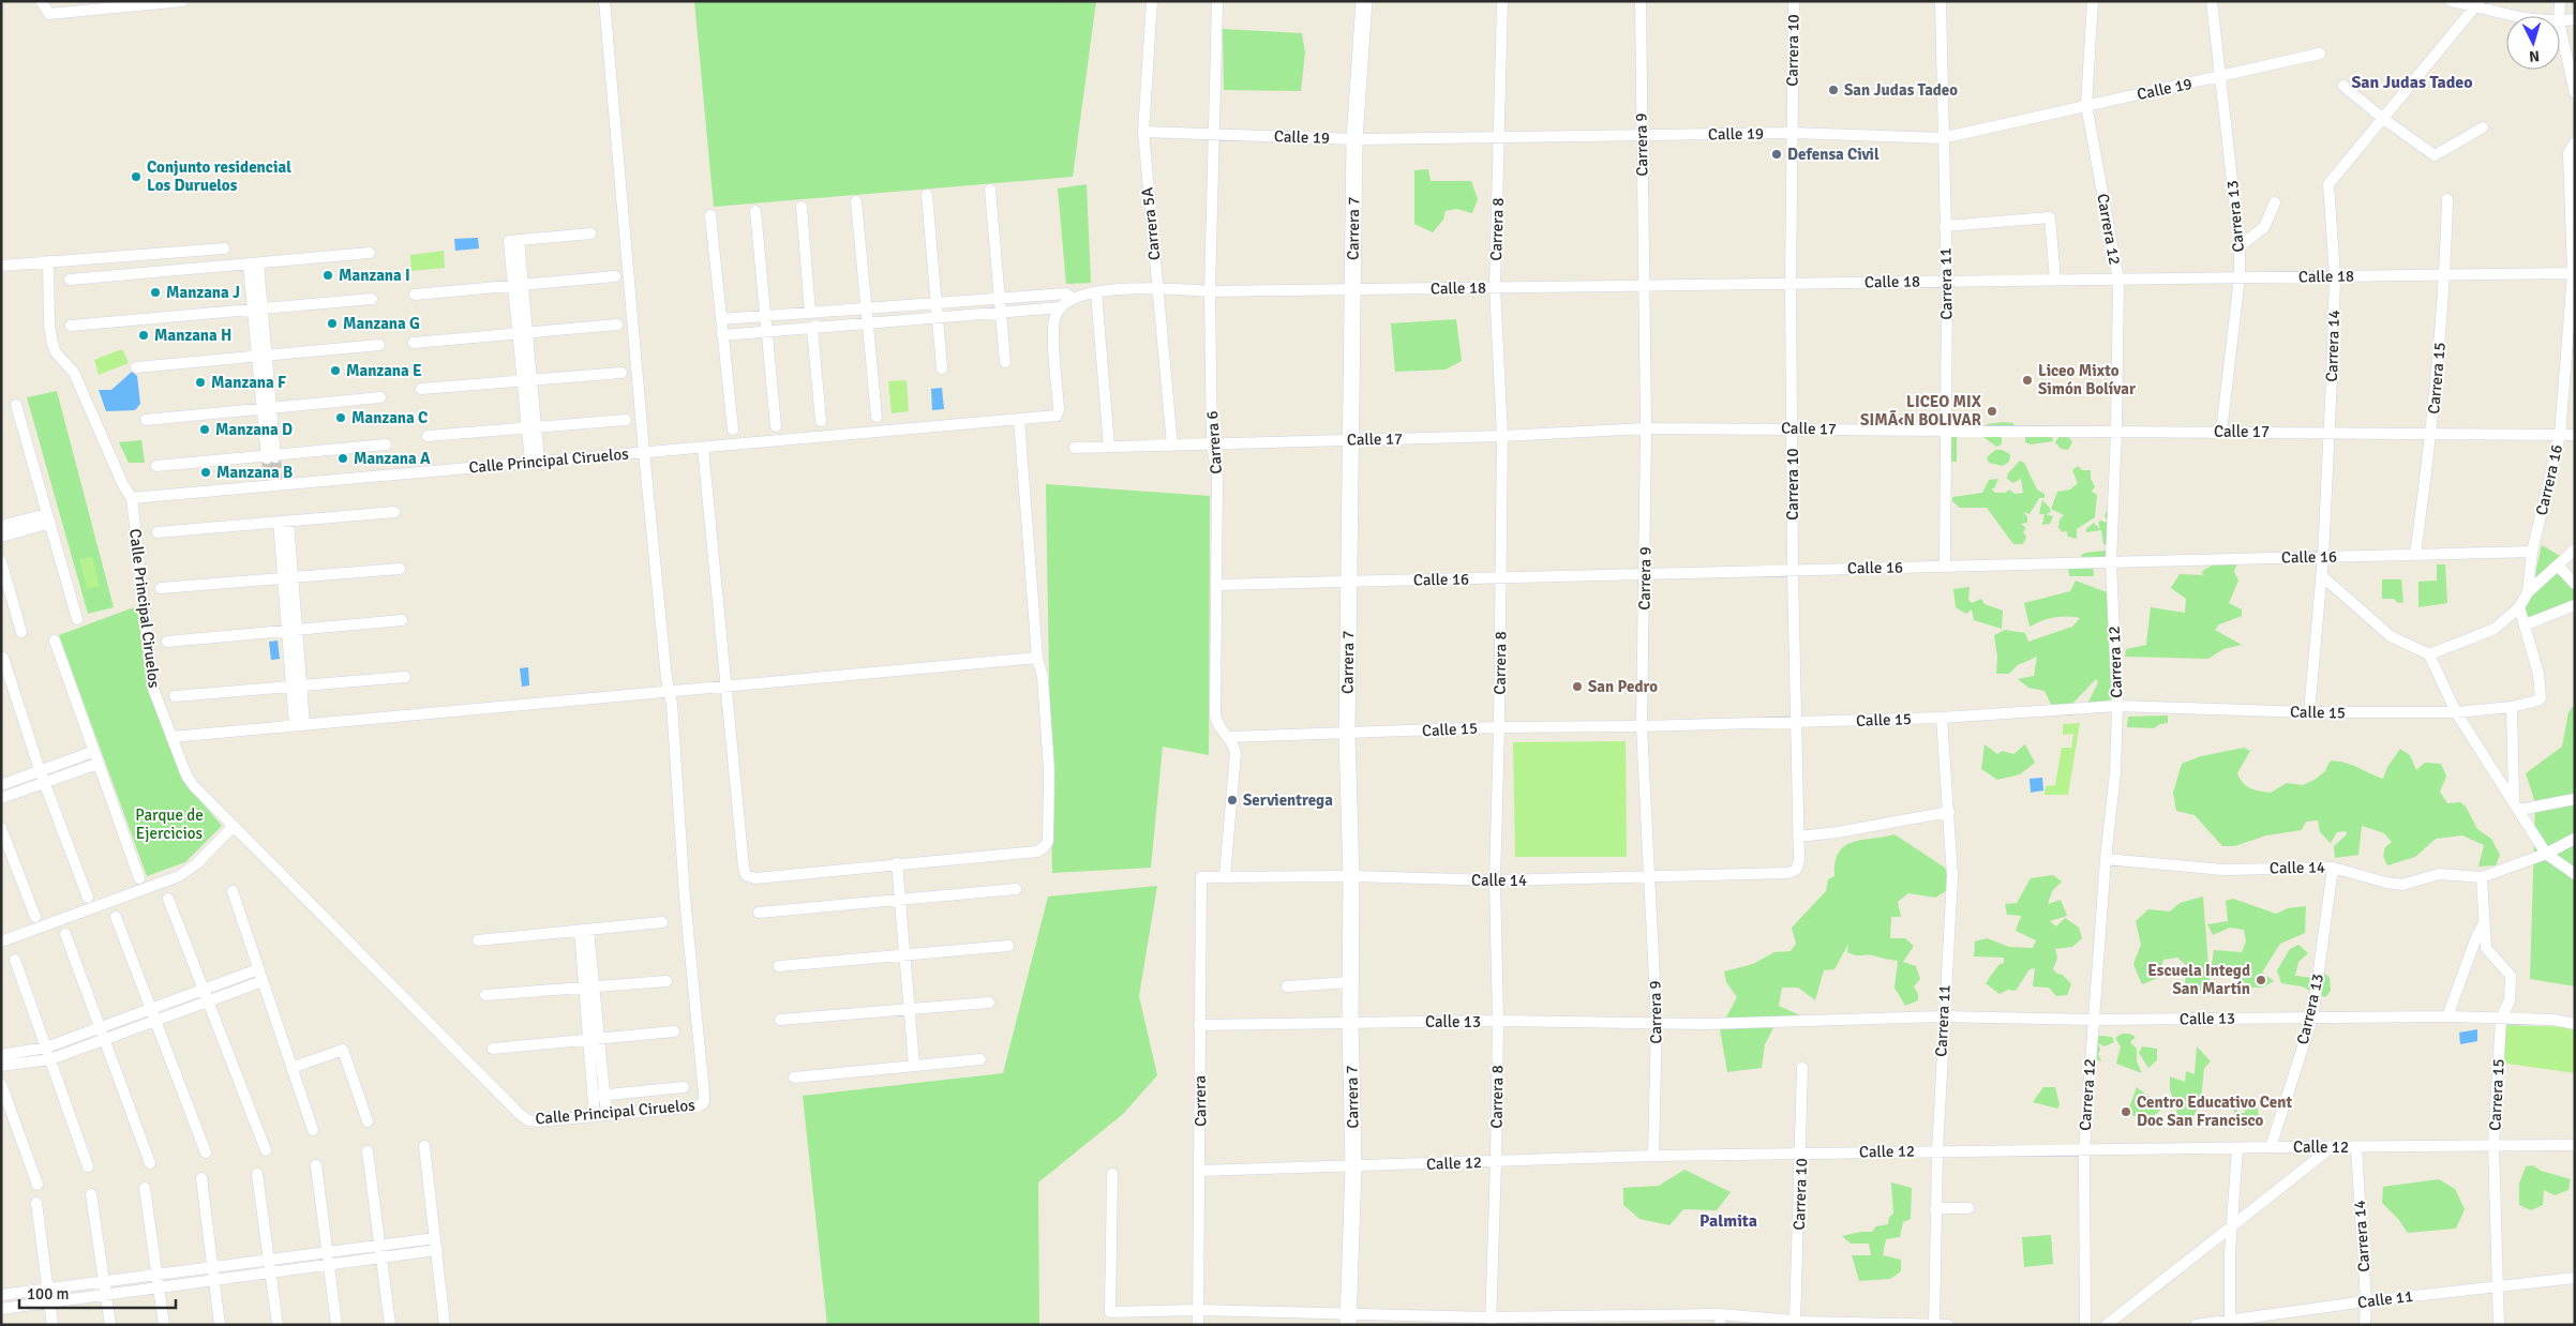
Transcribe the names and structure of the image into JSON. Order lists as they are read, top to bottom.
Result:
{
  "streets": {
    "street": [
      "Carrera 10",
      "Calle 19",
      "Carrera 9",
      "Carrera 13",
      "Carrera 5A",
      "Carrera 7",
      "Carrera 8",
      "Carrera 12",
      "Calle 18",
      "Carrera 11",
      "Carrera 14",
      "Carrera 15",
      "Calle 17",
      "Carrera 6",
      "Calle Principal Ciruelos",
      "Carrera 16",
      "Calle 16",
      "Calle 15",
      "Calle 14",
      "Calle 13",
      "Carrera",
      "Calle 12",
      "Calle 11"
    ]
  },
  "crossings": [
    ["Carrera 10", "Calle 19"],
    ["Carrera 10", "Calle 18"],
    ["Carrera 10", "Calle 17"],
    ["Carrera 10", "Calle 16"],
    ["Carrera 10", "Calle 15"],
    ["Carrera 10", "Calle 14"],
    ["Carrera 10", "Calle 12"],
    ["Calle 19", "Carrera 9"],
    ["Calle 19", "Carrera 13"],
    ["Calle 19", "Carrera 5A"],
    ["Calle 19", "Carrera 7"],
    ["Calle 19", "Carrera 8"],
    ["Calle 19", "Carrera 12"],
    ["Calle 19", "Carrera 11"],
    ["Calle 19", "Carrera 6"],
    ["Carrera 9", "Calle 18"],
    ["Carrera 9", "Calle 17"],
    ["Carrera 9", "Calle 16"],
    ["Carrera 9", "Calle 15"],
    ["Carrera 9", "Calle 14"],
    ["Carrera 9", "Calle 13"],
    ["Carrera 9", "Calle 12"],
    ["Carrera 13", "Calle 18"],
    ["Carrera 13", "Calle 17"],
    ["Carrera 13", "Calle 14"],
    ["Carrera 13", "Calle 13"],
    ["Carrera 13", "Calle 12"],
    ["Carrera 5A", "Calle 17"],
    ["Carrera 7", "Calle 18"],
    ["Carrera 7", "Calle 17"],
    ["Carrera 7", "Calle 16"],
    ["Carrera 7", "Calle 15"],
    ["Carrera 7", "Calle 14"],
    ["Carrera 7", "Calle 13"],
    ["Carrera 7", "Calle 12"],
    ["Carrera 8", "Calle 18"],
    ["Carrera 8", "Calle 17"],
    ["Carrera 8", "Calle 16"],
    ["Carrera 8", "Calle 15"],
    ["Carrera 8", "Calle 14"],
    ["Carrera 8", "Calle 13"],
    ["Carrera 8", "Calle 12"],
    ["Carrera 12", "Calle 18"],
    ["Carrera 12", "Calle 17"],
    ["Carrera 12", "Calle 16"],
    ["Carrera 12", "Calle 15"],
    ["Carrera 12", "Calle 14"],
    ["Carrera 12", "Calle 13"],
    ["Carrera 12", "Calle 12"],
    ["Calle 18", "Carrera 11"],
    ["Calle 18", "Carrera 14"],
    ["Calle 18", "Carrera 15"],
    ["Calle 18", "Carrera 6"],
    ["Calle 18", "Carrera 16"],
    ["Carrera 11", "Calle 17"],
    ["Carrera 11", "Calle 16"],
    ["Carrera 11", "Calle 15"],
    ["Carrera 11", "Calle 13"],
    ["Carrera 11", "Calle 12"],
    ["Carrera 14", "Calle 17"],
    ["Carrera 14", "Calle 16"],
    ["Carrera 14", "Calle 15"],
    ["Carrera 14", "Calle 12"],
    ["Carrera 14", "Calle 11"],
    ["Carrera 15", "Calle 17"],
    ["Carrera 15", "Calle 16"],
    ["Carrera 15", "Calle 14"],
    ["Carrera 15", "Calle 13"],
    ["Carrera 15", "Calle 12"],
    ["Carrera 15", "Calle 11"],
    ["Calle 17", "Carrera 6"],
    ["Calle 17", "Carrera 16"],
    ["Carrera 6", "Calle 16"],
    ["Carrera 6", "Calle 15"],
    ["Carrera 6", "Calle 14"],
    ["Carrera 16", "Calle 16"],
    ["Calle 14", "Carrera"],
    ["Calle 13", "Carrera"],
    ["Carrera", "Calle 12"]
  ],
  "districts": ["San Judas Tadeo", "Palmita"],
  "parks": ["Parque de Ejercicios"],
  "places": [
    "San Judas Tadeo",
    "Defensa Civil",
    "Conjunto residencial Los Duruelos",
    "Manzana I",
    "Manzana J",
    "Manzana G",
    "Manzana H",
    "Manzana E",
    "Liceo Mixto Simón Bolívar",
    "Manzana F",
    "LICEO MIX SIMÃ‹N BOLIVAR",
    "Manzana C",
    "Manzana D",
    "Manzana A",
    "Manzana B",
    "San Pedro",
    "Servientrega",
    "Escuela Integd San Martín",
    "Centro Educativo Cent Doc San Francisco"
  ],
  "scale_bar": "100 m",
  "north": "bottom"
}
